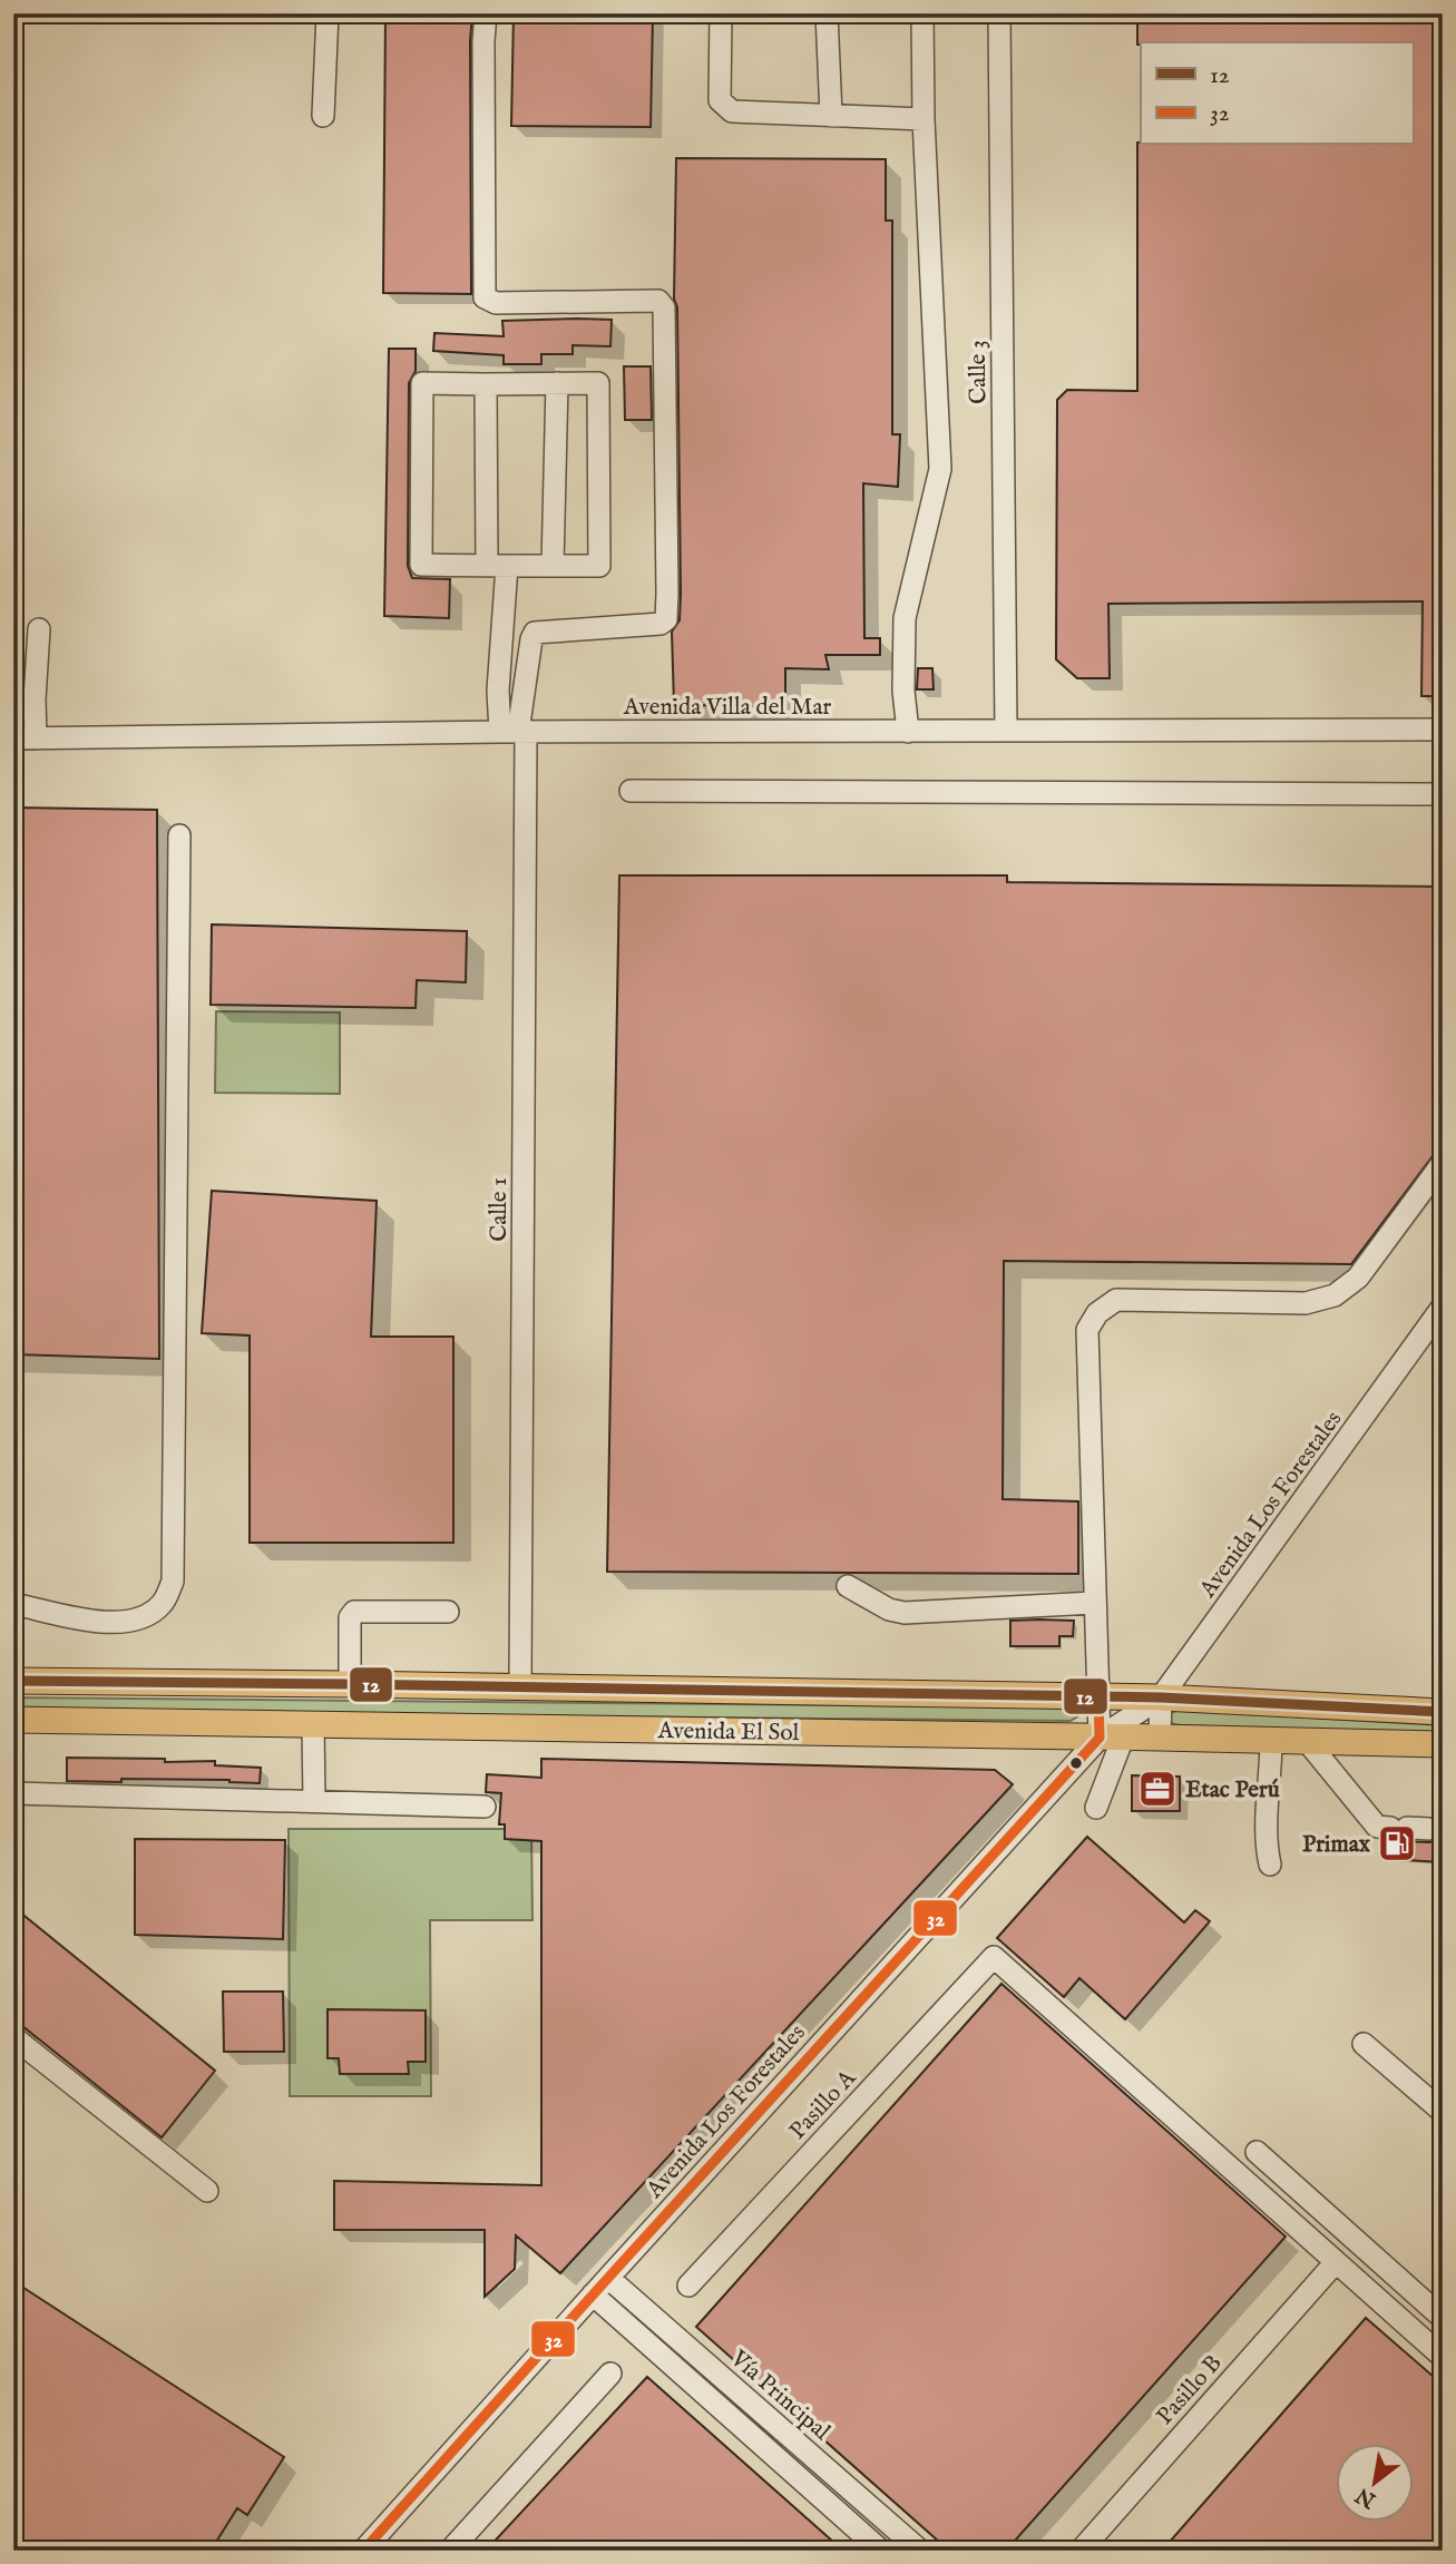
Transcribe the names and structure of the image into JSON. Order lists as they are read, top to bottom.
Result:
{
  "streets": {
    "main road": ["Avenida El Sol"],
    "street": [
      "Calle 3",
      "Avenida Villa del Mar",
      "Calle 1",
      "Avenida Los Forestales",
      "Pasillo A",
      "Pasillo B",
      "Vía Principal"
    ]
  },
  "crossings": [
    ["Calle 3", "Avenida Villa del Mar"],
    ["Avenida Villa del Mar", "Calle 1"],
    ["Calle 1", "Avenida El Sol"],
    ["Avenida Los Forestales", "Avenida El Sol"],
    ["Avenida Los Forestales", "Vía Principal"],
    ["Pasillo A", "Pasillo B"]
  ],
  "places": {
    "office": ["Etac Perú"],
    "fuel station": ["Primax"]
  },
  "lines": ["transit line 12", "transit line 32"],
  "legend": ["12", "32"],
  "north": "bottom left"
}
